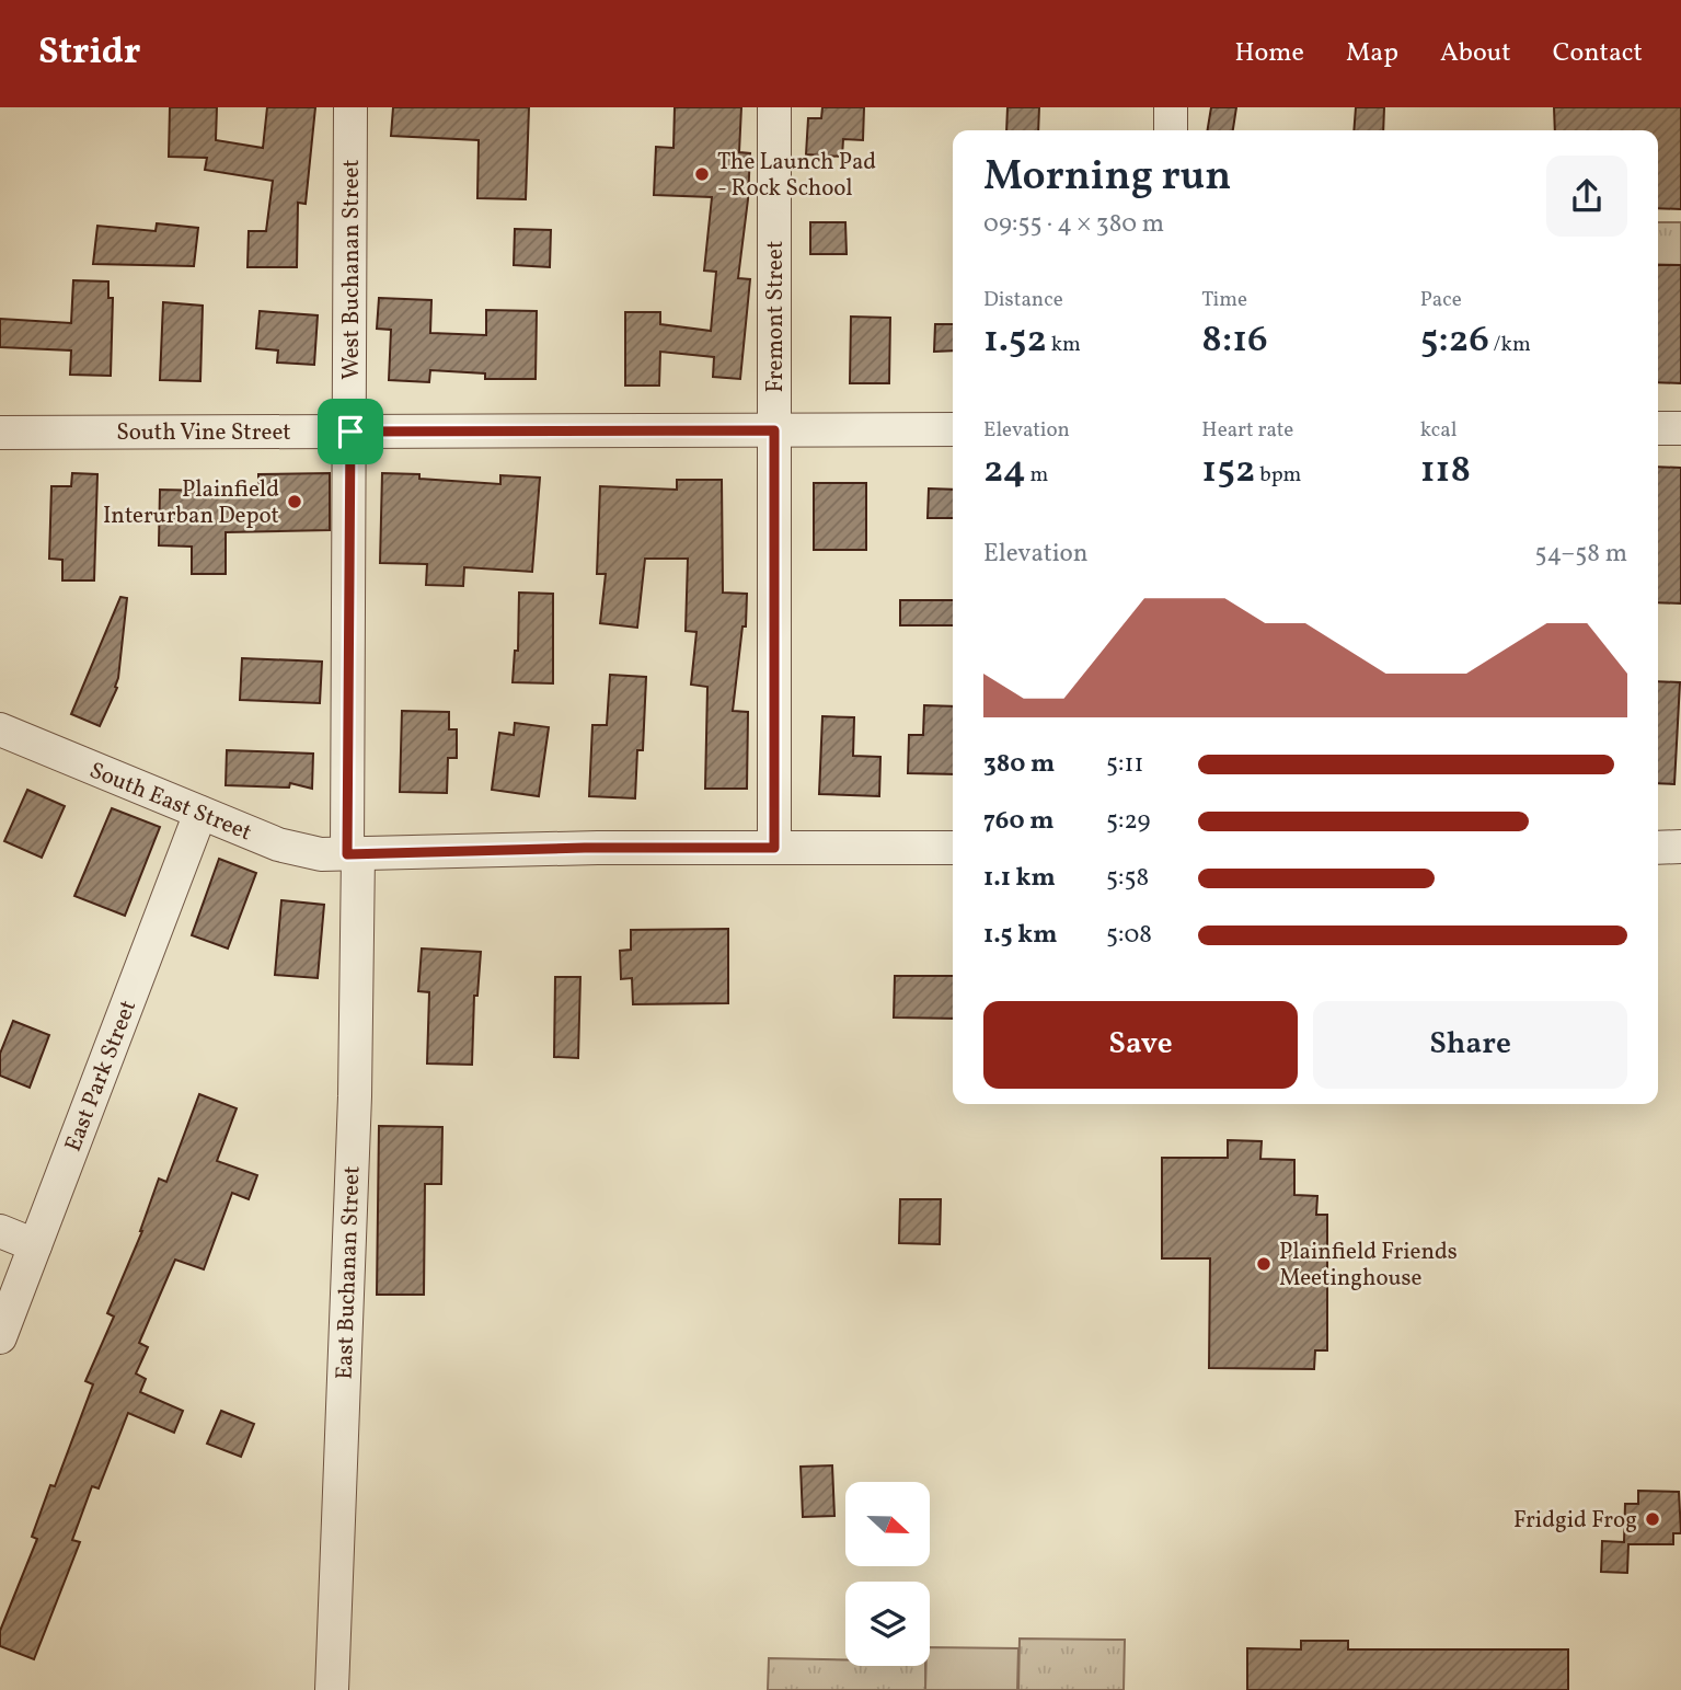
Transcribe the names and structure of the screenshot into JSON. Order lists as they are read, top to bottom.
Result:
{
  "streets": {
    "street": [
      "West Buchanan Street",
      "Fremont Street",
      "South Vine Street",
      "South East Street",
      "East Park Street",
      "East Buchanan Street"
    ]
  },
  "crossings": [
    ["West Buchanan Street", "South Vine Street"],
    ["West Buchanan Street", "East Buchanan Street"],
    ["Fremont Street", "South Vine Street"],
    ["Fremont Street", "South East Street"],
    ["South Vine Street", "East Buchanan Street"],
    ["South East Street", "East Park Street"],
    ["South East Street", "East Buchanan Street"]
  ],
  "places": [
    "The Launch Pad - Rock School",
    "Plainfield Interurban Depot",
    "Plainfield Friends Meetinghouse",
    "Fridgid Frog"
  ],
  "north": "right",
  "page": {
    "header": "Stridr",
    "nav": [
      "Home",
      "Map",
      "About",
      "Contact"
    ],
    "heading": ["Morning run", "09:55 · 4 × 380 m"],
    "stats": [
      ["Distance", "1.52 km"],
      ["Time", "8:16"],
      ["Pace", "5:26 /km"],
      ["Elevation", "24 m"],
      ["Heart rate", "152 bpm"],
      ["kcal", "118"]
    ],
    "chart": ["Elevation", "54–58 m"],
    "list": [
      {
        "name": "380 m",
        "note": "5:11"
      },
      {
        "name": "760 m",
        "note": "5:29"
      },
      {
        "name": "1.1 km",
        "note": "5:58"
      },
      {
        "name": "1.5 km",
        "note": "5:08"
      }
    ],
    "buttons": ["Save", "Share"]
  }
}
